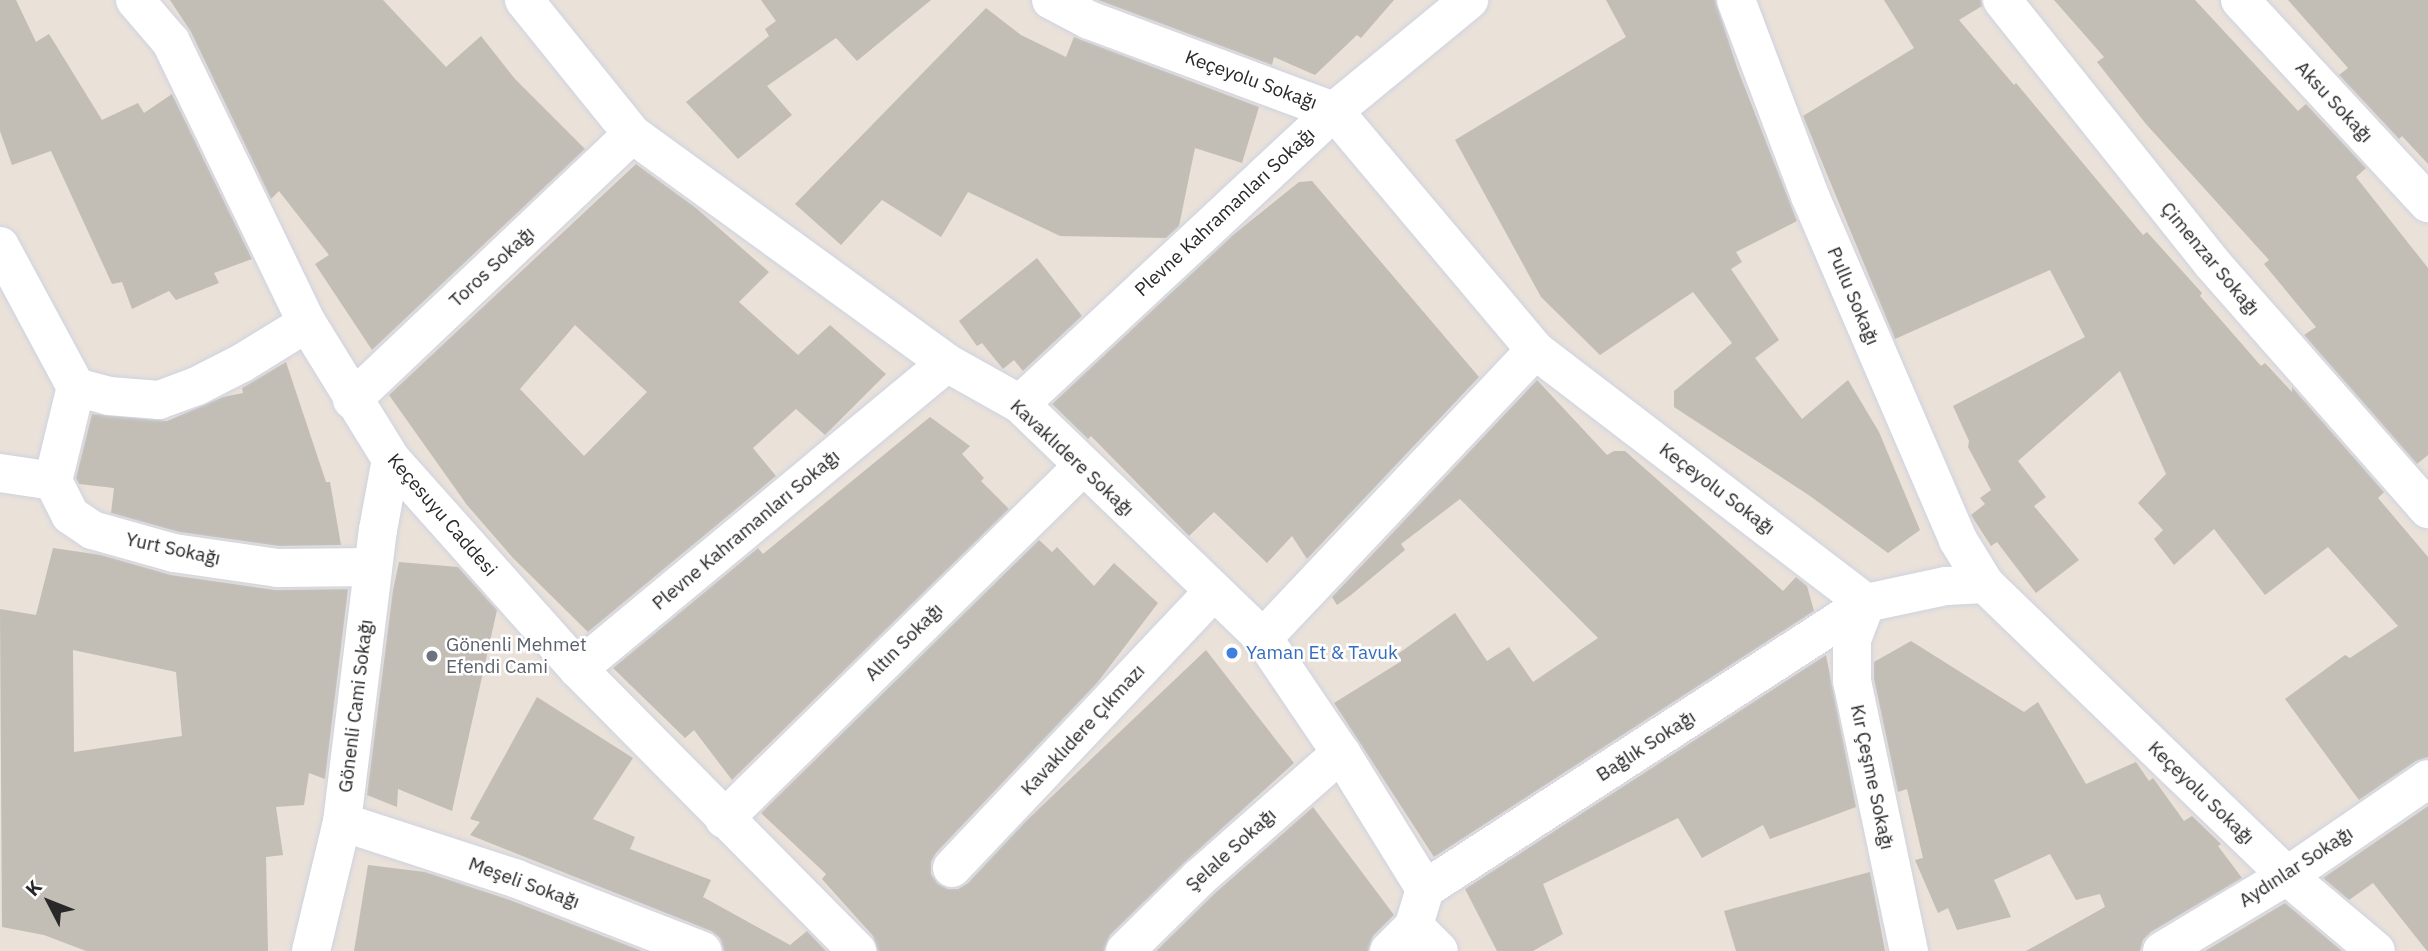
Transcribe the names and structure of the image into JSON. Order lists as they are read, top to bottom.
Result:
{
  "streets": {
    "street": [
      "Keçeyolu Sokağı",
      "Aksu Sokağı",
      "Plevne Kahramanları Sokağı",
      "Çimenzar Sokağı",
      "Toros Sokağı",
      "Pullu Sokağı",
      "Kavaklıdere Sokağı",
      "Keçesuyu Caddesi",
      "Yurt Sokağı",
      "Altın Sokağı",
      "Gönenli Cami Sokağı",
      "Kavaklıdere Çıkmazı",
      "Bağlık Sokağı",
      "Kır Çeşme Sokağı",
      "Şelale Sokağı",
      "Aydınlar Sokağı",
      "Meşeli Sokağı"
    ]
  },
  "crossings": [
    ["Keçeyolu Sokağı", "Plevne Kahramanları Sokağı"],
    ["Keçeyolu Sokağı", "Pullu Sokağı"],
    ["Keçeyolu Sokağı", "Bağlık Sokağı"],
    ["Keçeyolu Sokağı", "Kır Çeşme Sokağı"],
    ["Keçeyolu Sokağı", "Aydınlar Sokağı"],
    ["Plevne Kahramanları Sokağı", "Kavaklıdere Sokağı"],
    ["Plevne Kahramanları Sokağı", "Keçesuyu Caddesi"],
    ["Toros Sokağı", "Kavaklıdere Sokağı"],
    ["Toros Sokağı", "Keçesuyu Caddesi"],
    ["Kavaklıdere Sokağı", "Altın Sokağı"],
    ["Kavaklıdere Sokağı", "Kavaklıdere Çıkmazı"],
    ["Kavaklıdere Sokağı", "Bağlık Sokağı"],
    ["Kavaklıdere Sokağı", "Şelale Sokağı"],
    ["Keçesuyu Caddesi", "Altın Sokağı"],
    ["Keçesuyu Caddesi", "Gönenli Cami Sokağı"],
    ["Yurt Sokağı", "Gönenli Cami Sokağı"],
    ["Gönenli Cami Sokağı", "Meşeli Sokağı"],
    ["Bağlık Sokağı", "Kır Çeşme Sokağı"]
  ],
  "places": ["Yaman Et & Tavuk", "Gönenli Mehmet Efendi Cami"],
  "north": "top left"
}
